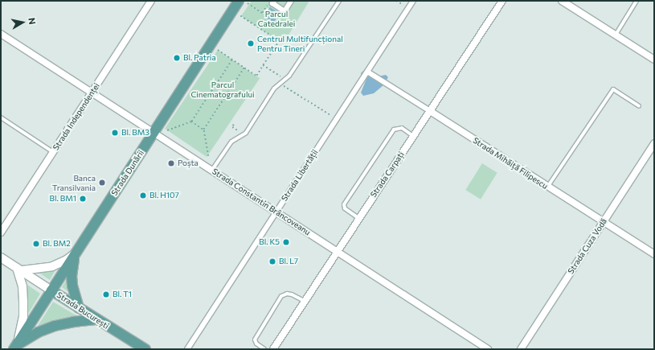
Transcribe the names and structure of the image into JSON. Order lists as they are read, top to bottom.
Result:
{
  "streets": {
    "main road": ["Strada Dunării", "Strada București"],
    "street": [
      "Strada Independenței",
      "Strada Mihăiță Filipescu",
      "Strada Carpați",
      "Strada Libertății",
      "Strada Constantin Brâncoveanu",
      "Strada Cuza Vodă"
    ]
  },
  "crossings": [
    ["Strada Independenței", "Strada Constantin Brâncoveanu"],
    ["Strada Mihăiță Filipescu", "Strada Carpați"],
    ["Strada Mihăiță Filipescu", "Strada Libertății"],
    ["Strada Mihăiță Filipescu", "Strada Cuza Vodă"],
    ["Strada Dunării", "Strada Constantin Brâncoveanu"],
    ["Strada Dunării", "Strada București"],
    ["Strada Carpați", "Strada Constantin Brâncoveanu"],
    ["Strada Libertății", "Strada Constantin Brâncoveanu"]
  ],
  "parks": ["Parcul Catedralei", "Parcul Cinematografului"],
  "places": [
    "Centrul Multifuncțional Pentru Tineri",
    "Bl. Patria",
    "Bl. BM3",
    "Poșta",
    "Banca Transilvania",
    "Bl. H107",
    "Bl. BM1",
    "Bl. K5",
    "Bl. BM2",
    "Bl. L7",
    "Bl. T1"
  ],
  "north": "right"
}
